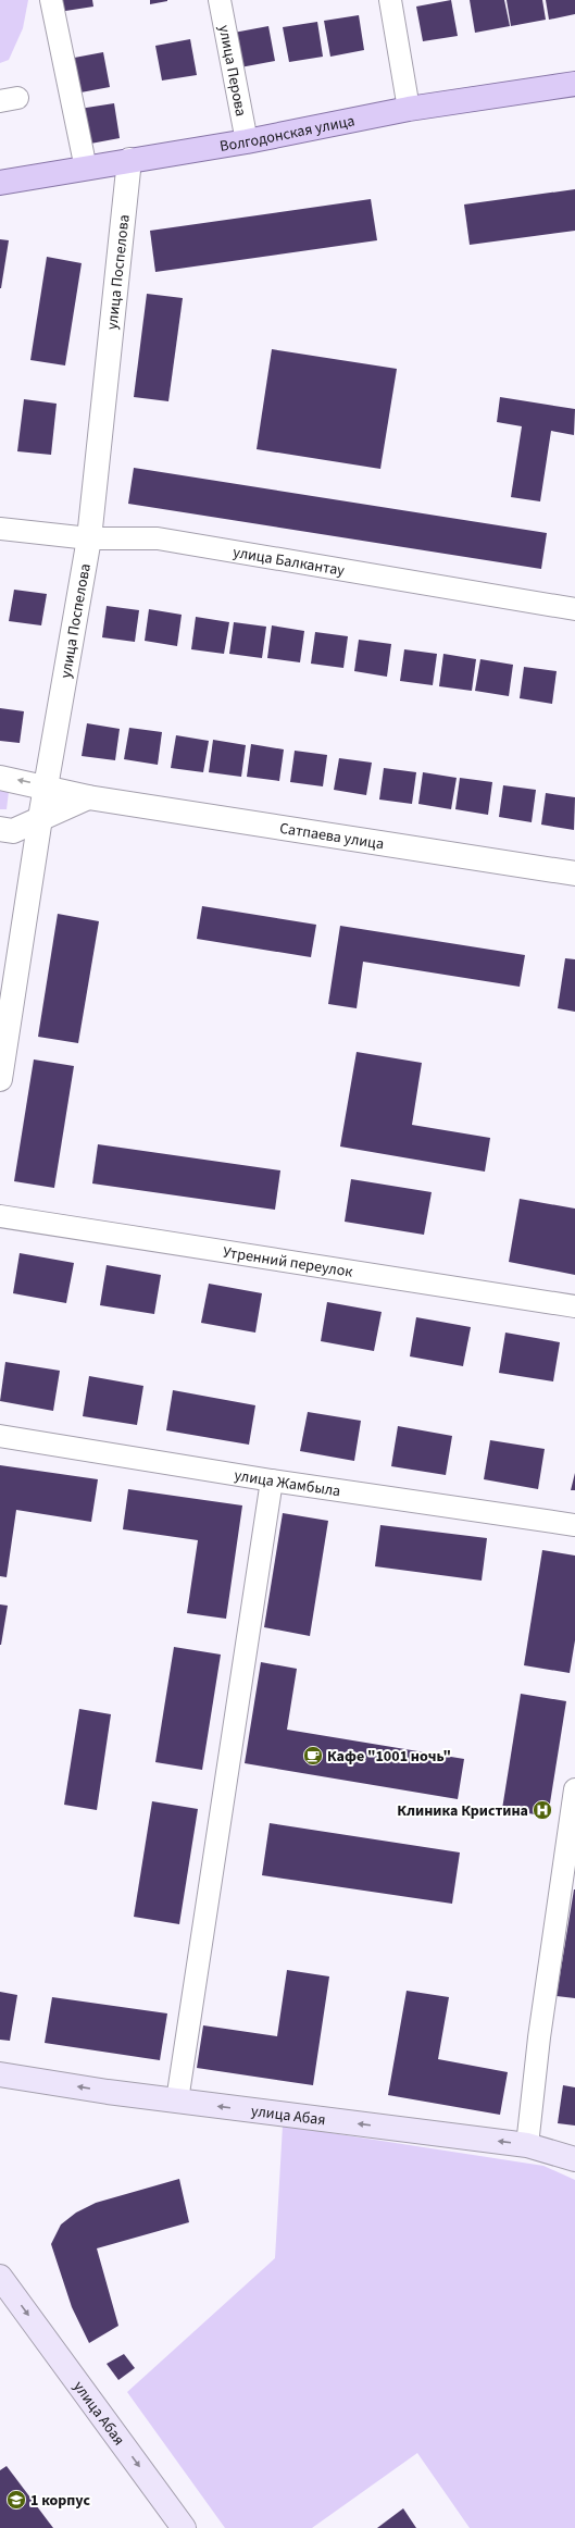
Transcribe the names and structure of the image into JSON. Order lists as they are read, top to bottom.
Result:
{
  "streets": {
    "main road": ["Волгодонская улица", "улица Абая"],
    "street": [
      "улица Перова",
      "улица Поспелова",
      "улица Балкантау",
      "Сатпаева улица",
      "Утренний переулок",
      "улица Жамбыла"
    ]
  },
  "crossings": [
    ["улица Перова", "Волгодонская улица"],
    ["Волгодонская улица", "улица Поспелова"],
    ["улица Поспелова", "улица Балкантау"],
    ["улица Поспелова", "Сатпаева улица"]
  ],
  "places": {
    "cafe": ["Кафе \"1001 ночь\""],
    "hospital": ["Клиника Кристина"],
    "school or university": ["1 корпус"]
  }
}
